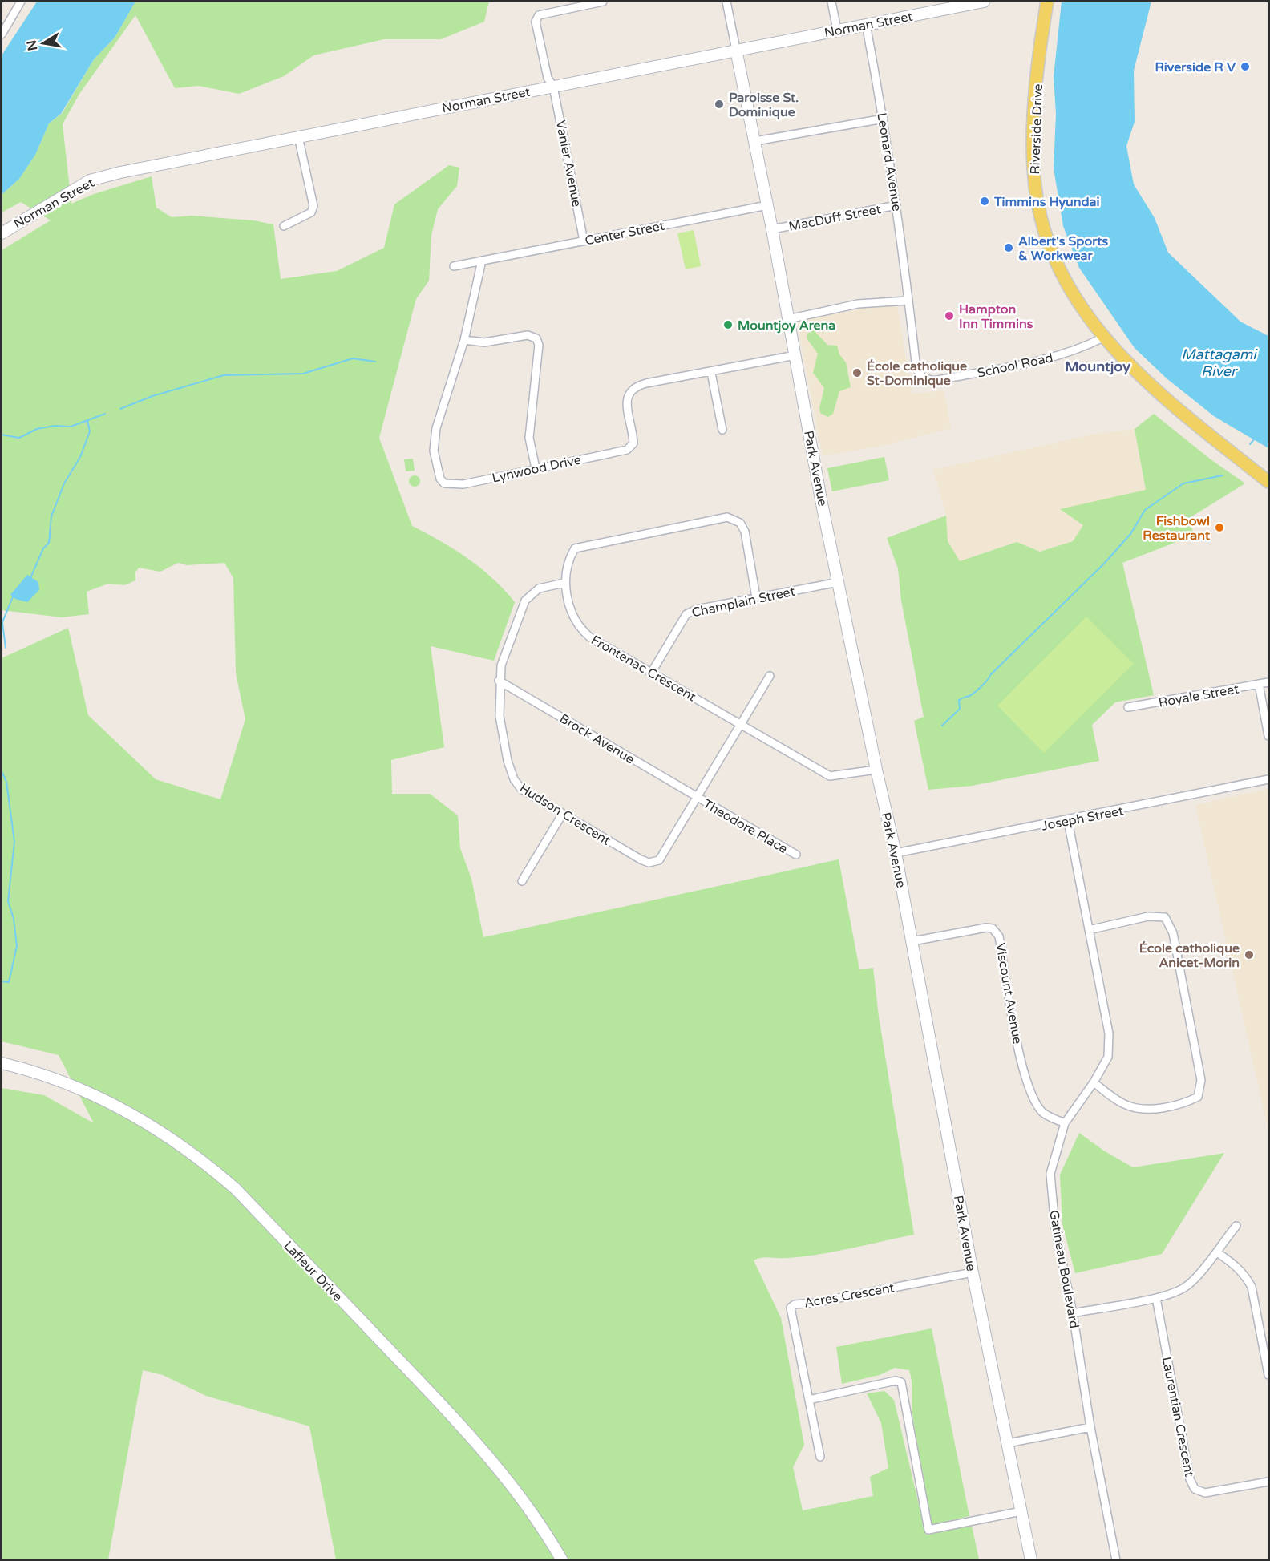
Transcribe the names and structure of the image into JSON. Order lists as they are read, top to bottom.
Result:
{
  "streets": {
    "main road": ["Riverside Drive"],
    "street": [
      "Norman Street",
      "Leonard Avenue",
      "Vanier Avenue",
      "MacDuff Street",
      "Center Street",
      "School Road",
      "Lynwood Drive",
      "Park Avenue",
      "Champlain Street",
      "Frontenac Crescent",
      "Royale Street",
      "Brock Avenue",
      "Hudson Crescent",
      "Joseph Street",
      "Theodore Place",
      "Viscount Avenue",
      "Gatineau Boulevard",
      "Lafleur Drive",
      "Acres Crescent",
      "Laurentian Crescent"
    ]
  },
  "crossings": [
    ["Norman Street", "Leonard Avenue"],
    ["Norman Street", "Vanier Avenue"],
    ["Norman Street", "Park Avenue"],
    ["Riverside Drive", "School Road"],
    ["Leonard Avenue", "MacDuff Street"],
    ["Leonard Avenue", "School Road"],
    ["Vanier Avenue", "Center Street"],
    ["MacDuff Street", "Park Avenue"],
    ["Center Street", "Lynwood Drive"],
    ["Center Street", "Park Avenue"],
    ["Lynwood Drive", "Park Avenue"],
    ["Park Avenue", "Champlain Street"],
    ["Park Avenue", "Frontenac Crescent"],
    ["Park Avenue", "Joseph Street"],
    ["Park Avenue", "Viscount Avenue"],
    ["Park Avenue", "Acres Crescent"],
    ["Champlain Street", "Frontenac Crescent"],
    ["Frontenac Crescent", "Hudson Crescent"],
    ["Brock Avenue", "Hudson Crescent"],
    ["Brock Avenue", "Theodore Place"],
    ["Hudson Crescent", "Theodore Place"],
    ["Joseph Street", "Gatineau Boulevard"],
    ["Viscount Avenue", "Gatineau Boulevard"]
  ],
  "districts": ["Mountjoy"],
  "water": ["Mattagami River"],
  "places": [
    "Riverside R V",
    "Paroisse St. Dominique",
    "Timmins Hyundai",
    "Albert's Sports & Workwear",
    "Hampton Inn Timmins",
    "Mountjoy Arena",
    "École catholique St-Dominique",
    "Fishbowl Restaurant",
    "École catholique Anicet-Morin"
  ],
  "north": "left"
}
